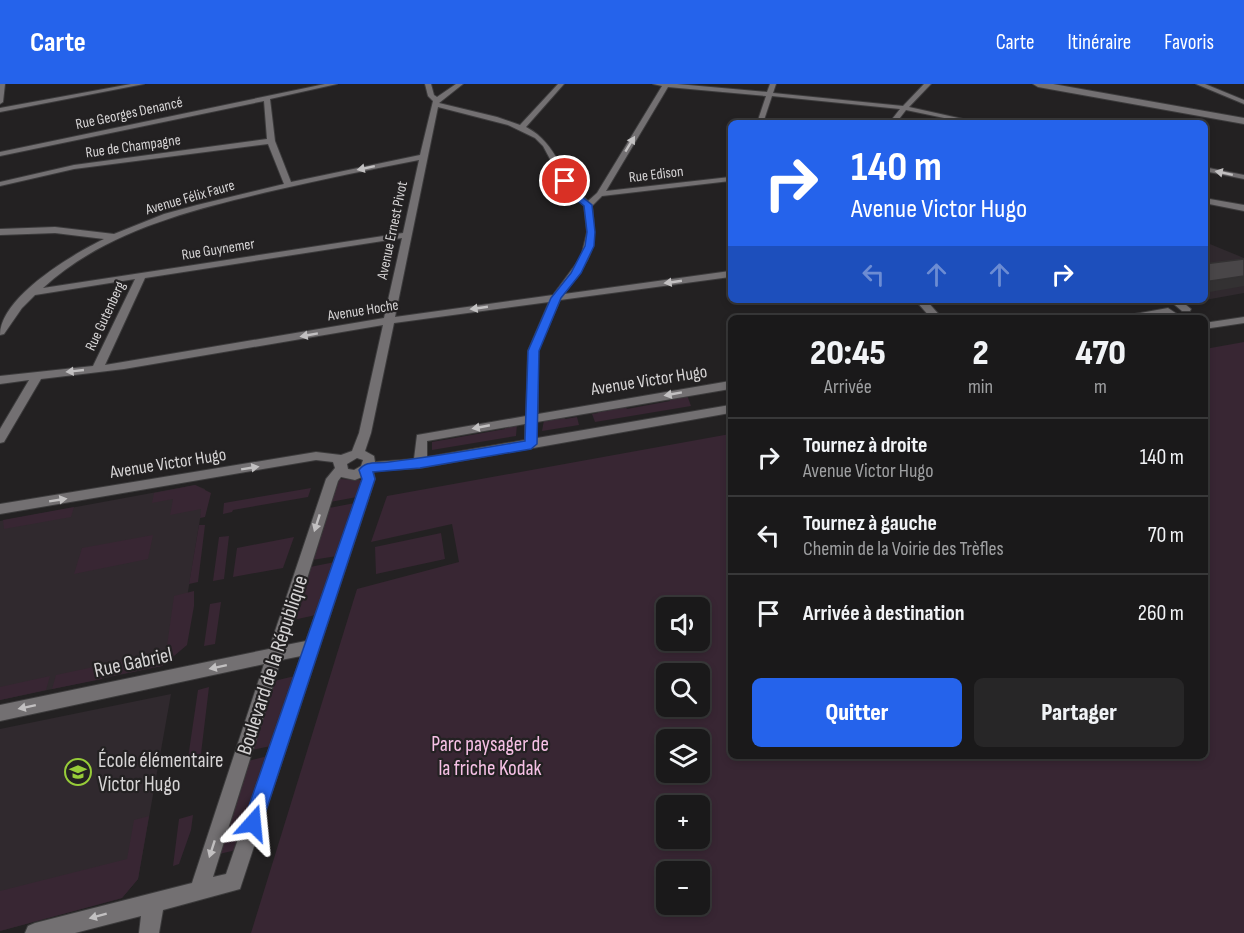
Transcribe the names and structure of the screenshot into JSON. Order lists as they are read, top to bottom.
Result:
{
  "streets": {
    "street": [
      "Rue Georges Denancé",
      "Rue de Champagne",
      "Rue Edison",
      "Avenue Félix Faure",
      "Avenue Ernest Pivot",
      "Rue Guynemer",
      "Avenue Hoche",
      "Rue Gutenberg",
      "Avenue Victor Hugo",
      "Rue Gabriel",
      "Boulevard de la République"
    ]
  },
  "crossings": [
    ["Avenue Félix Faure", "Avenue Ernest Pivot"],
    ["Avenue Félix Faure", "Rue Guynemer"],
    ["Avenue Ernest Pivot", "Rue Guynemer"],
    ["Avenue Ernest Pivot", "Avenue Hoche"],
    ["Rue Guynemer", "Rue Gutenberg"],
    ["Avenue Hoche", "Rue Gutenberg"],
    ["Avenue Victor Hugo", "Boulevard de la République"],
    ["Rue Gabriel", "Boulevard de la République"]
  ],
  "one_way": ["Avenue Hoche", "Rue Gabriel"],
  "parks": ["Parc paysager de la friche Kodak"],
  "places": {
    "school or university": ["École élémentaire Victor Hugo"]
  },
  "page": {
    "header": "Carte",
    "nav": ["Carte", "Itinéraire", "Favoris"],
    "turn": ["140 m", "Avenue Victor Hugo"],
    "eta": [
      "20:45",
      "Arrivée",
      "2",
      "min",
      "470",
      "m"
    ],
    "list": [
      {
        "name": "Tournez à droite",
        "note": "Avenue Victor Hugo",
        "value": "140 m"
      },
      {
        "name": "Tournez à gauche",
        "note": "Chemin de la Voirie des Trèfles",
        "value": "70 m"
      },
      {
        "name": "Arrivée à destination",
        "value": "260 m"
      }
    ],
    "map_buttons": ["+", "−"],
    "buttons": ["Quitter", "Partager"]
  }
}
